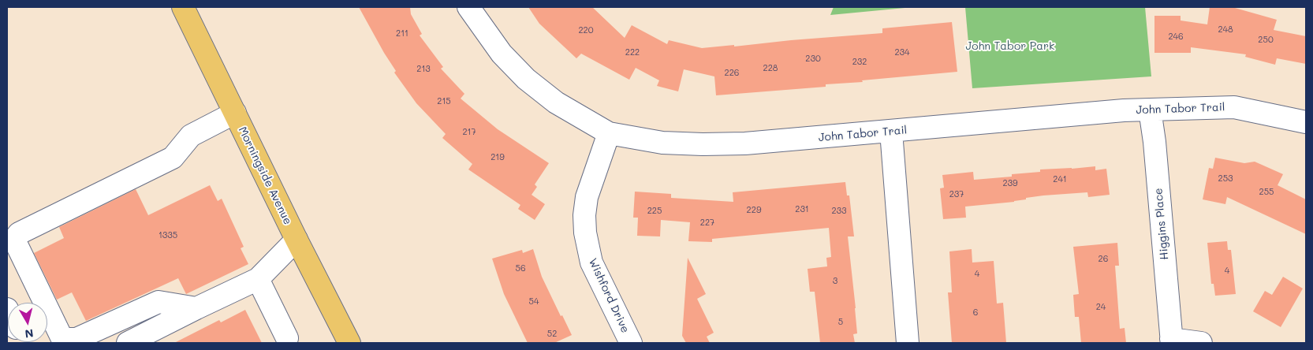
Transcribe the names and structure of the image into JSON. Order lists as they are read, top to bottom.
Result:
{
  "streets": {
    "main road": ["Morningside Avenue"],
    "street": ["John Tabor Trail", "Higgins Place", "Wishford Drive"]
  },
  "crossings": [
    ["John Tabor Trail", "Higgins Place"],
    ["John Tabor Trail", "Wishford Drive"]
  ],
  "parks": ["John Tabor Park"],
  "house_numbers": [
    "248",
    "220",
    "211",
    "246",
    "250",
    "222",
    "234",
    "230",
    "232",
    "228",
    "213",
    "226",
    "215",
    "217",
    "219",
    "253",
    "241",
    "239",
    "255",
    "237",
    "231",
    "229",
    "225",
    "233",
    "227",
    "1335",
    "26",
    "56",
    "4",
    "4",
    "3",
    "54",
    "24",
    "6",
    "5",
    "52"
  ],
  "north": "bottom"
}
